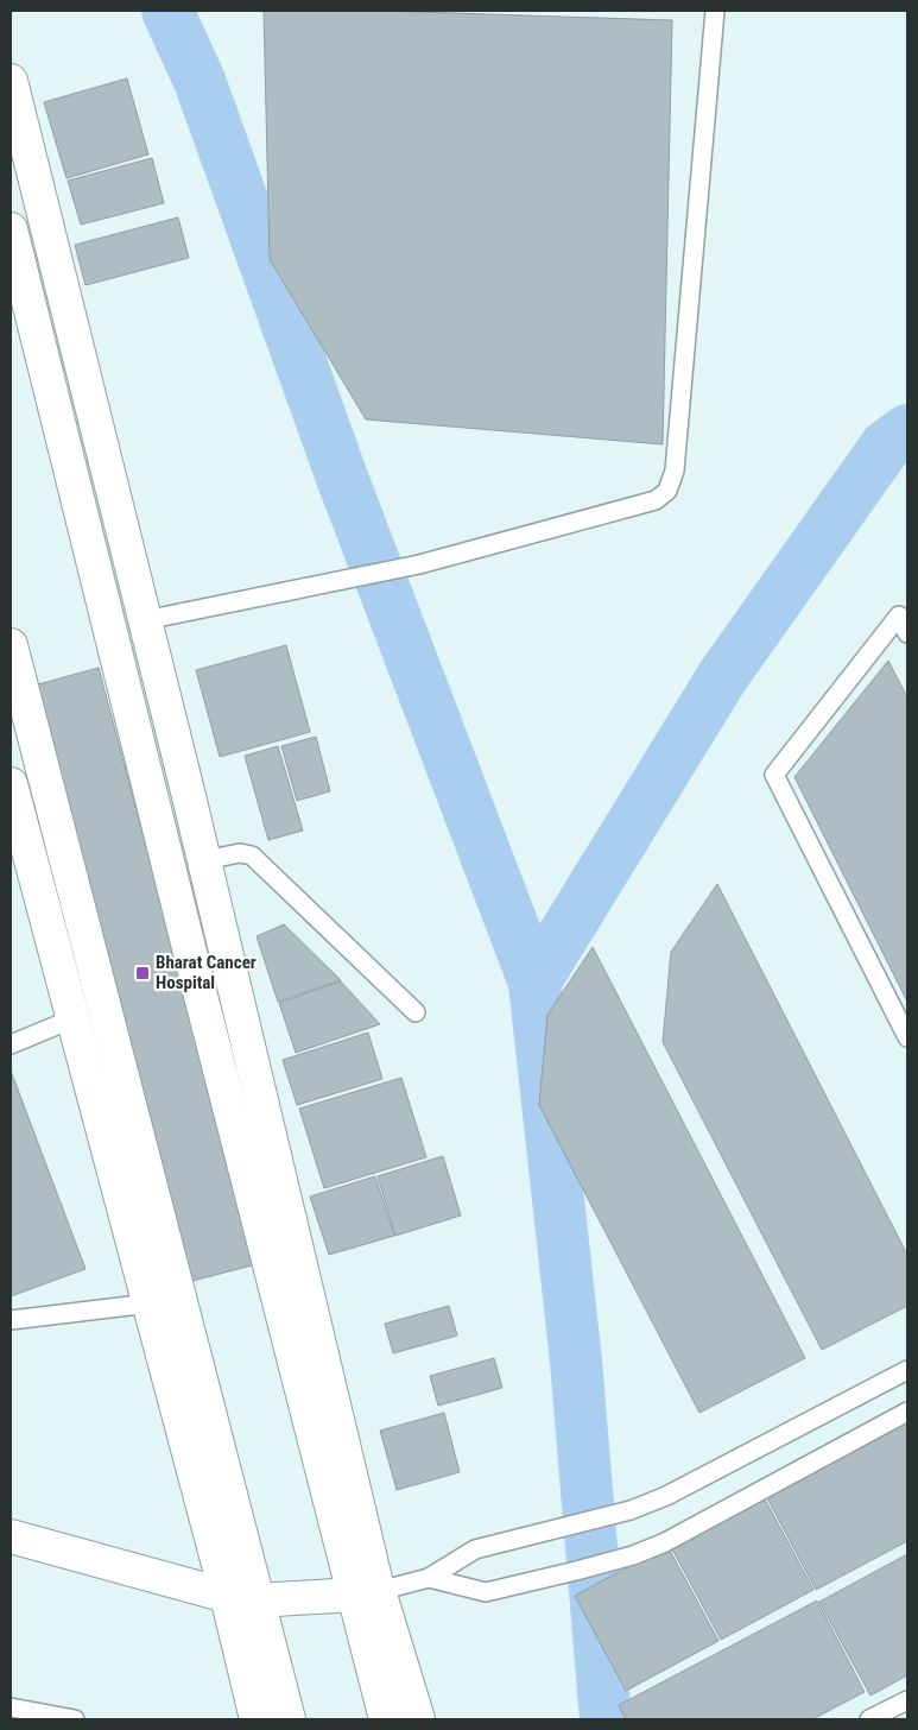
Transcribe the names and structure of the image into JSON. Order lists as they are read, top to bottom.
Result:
{
  "places": {
    "transit": ["Bharat Cancer Hospital"]
  }
}
